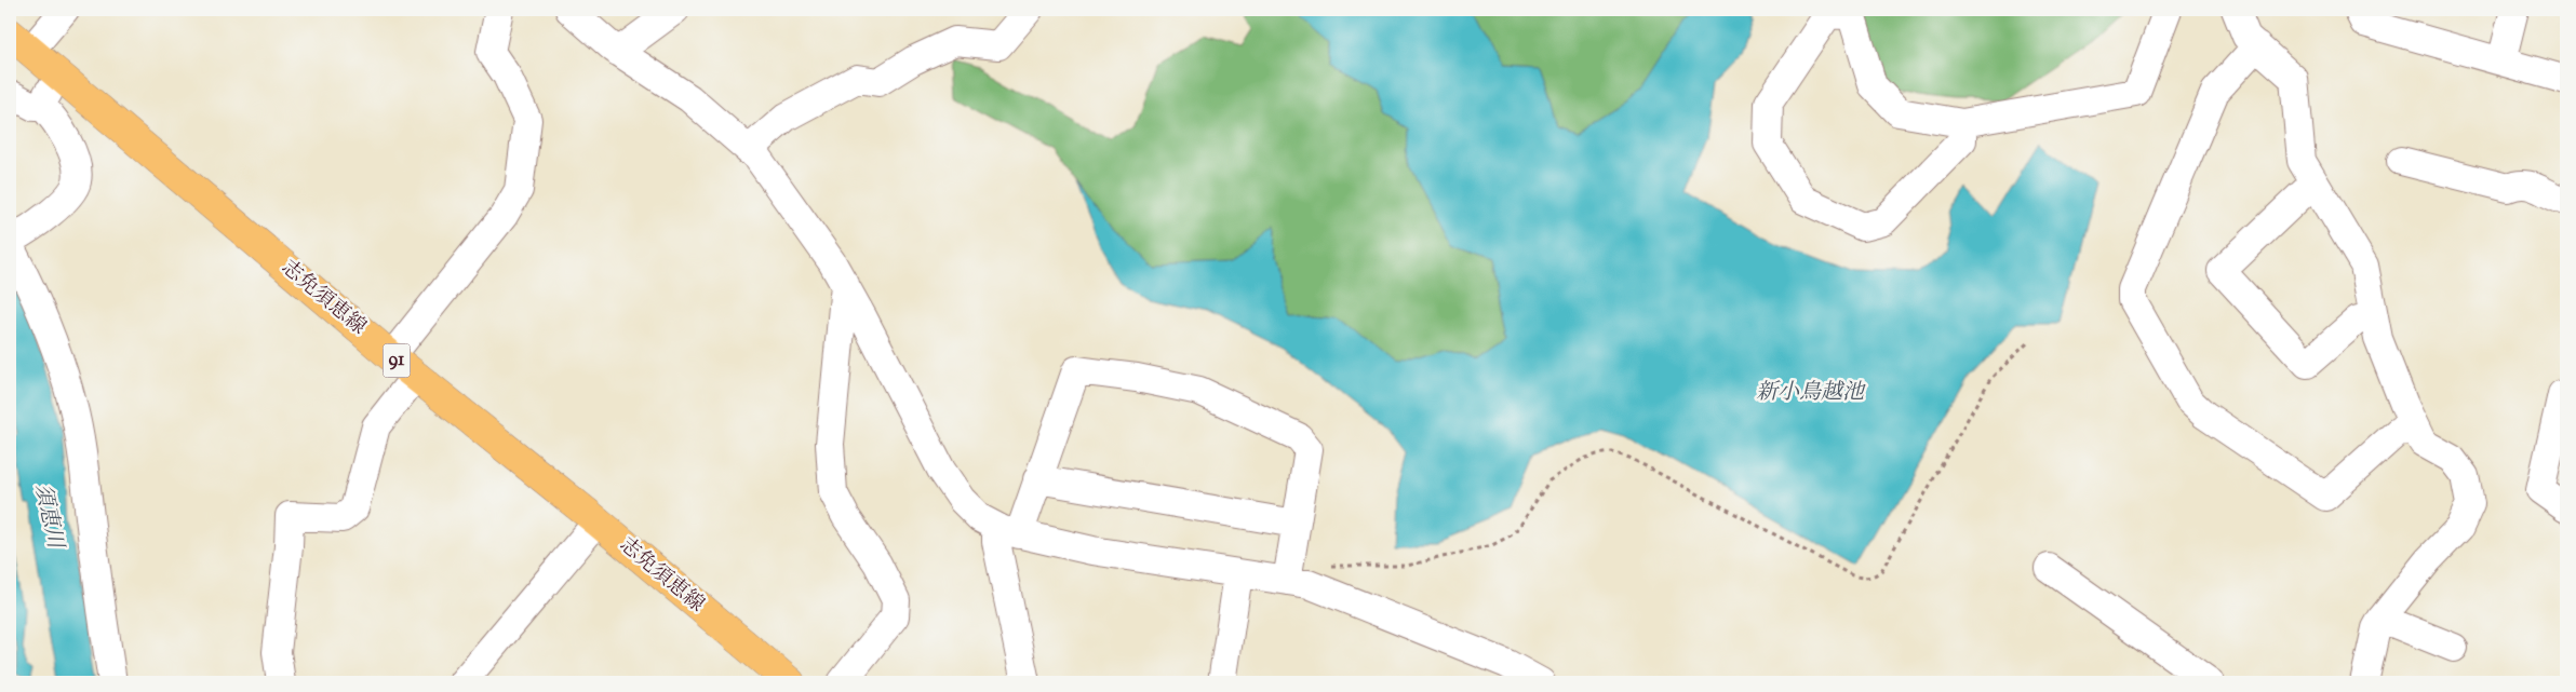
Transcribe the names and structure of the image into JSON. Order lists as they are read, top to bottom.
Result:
{
  "streets": {
    "main road": ["志免須恵線", "91"]
  },
  "water": ["新小鳥越池", "須恵川"]
}
